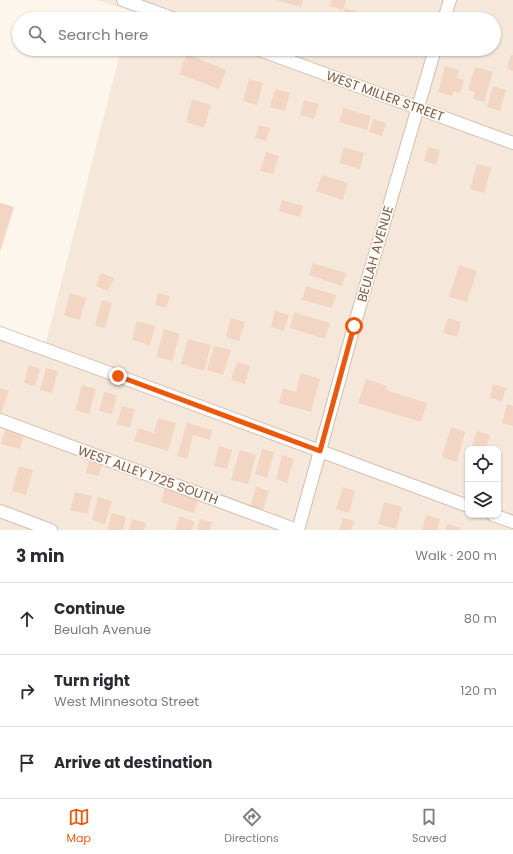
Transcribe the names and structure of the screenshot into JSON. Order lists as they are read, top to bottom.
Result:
{
  "streets": {
    "street": ["WEST MILLER STREET", "BEULAH AVENUE", "WEST ALLEY 1725 SOUTH"]
  },
  "crossings": [
    ["WEST MILLER STREET", "BEULAH AVENUE"],
    ["BEULAH AVENUE", "WEST ALLEY 1725 SOUTH"]
  ],
  "page": {
    "search": "Search here",
    "heading": ["3 min", "Walk · 200 m"],
    "list": [
      ["Continue", "Beulah Avenue", "80 m"],
      ["Turn right", "West Minnesota Street", "120 m"],
      "Arrive at destination"
    ],
    "nav": ["Map", "Directions", "Saved"]
  }
}
